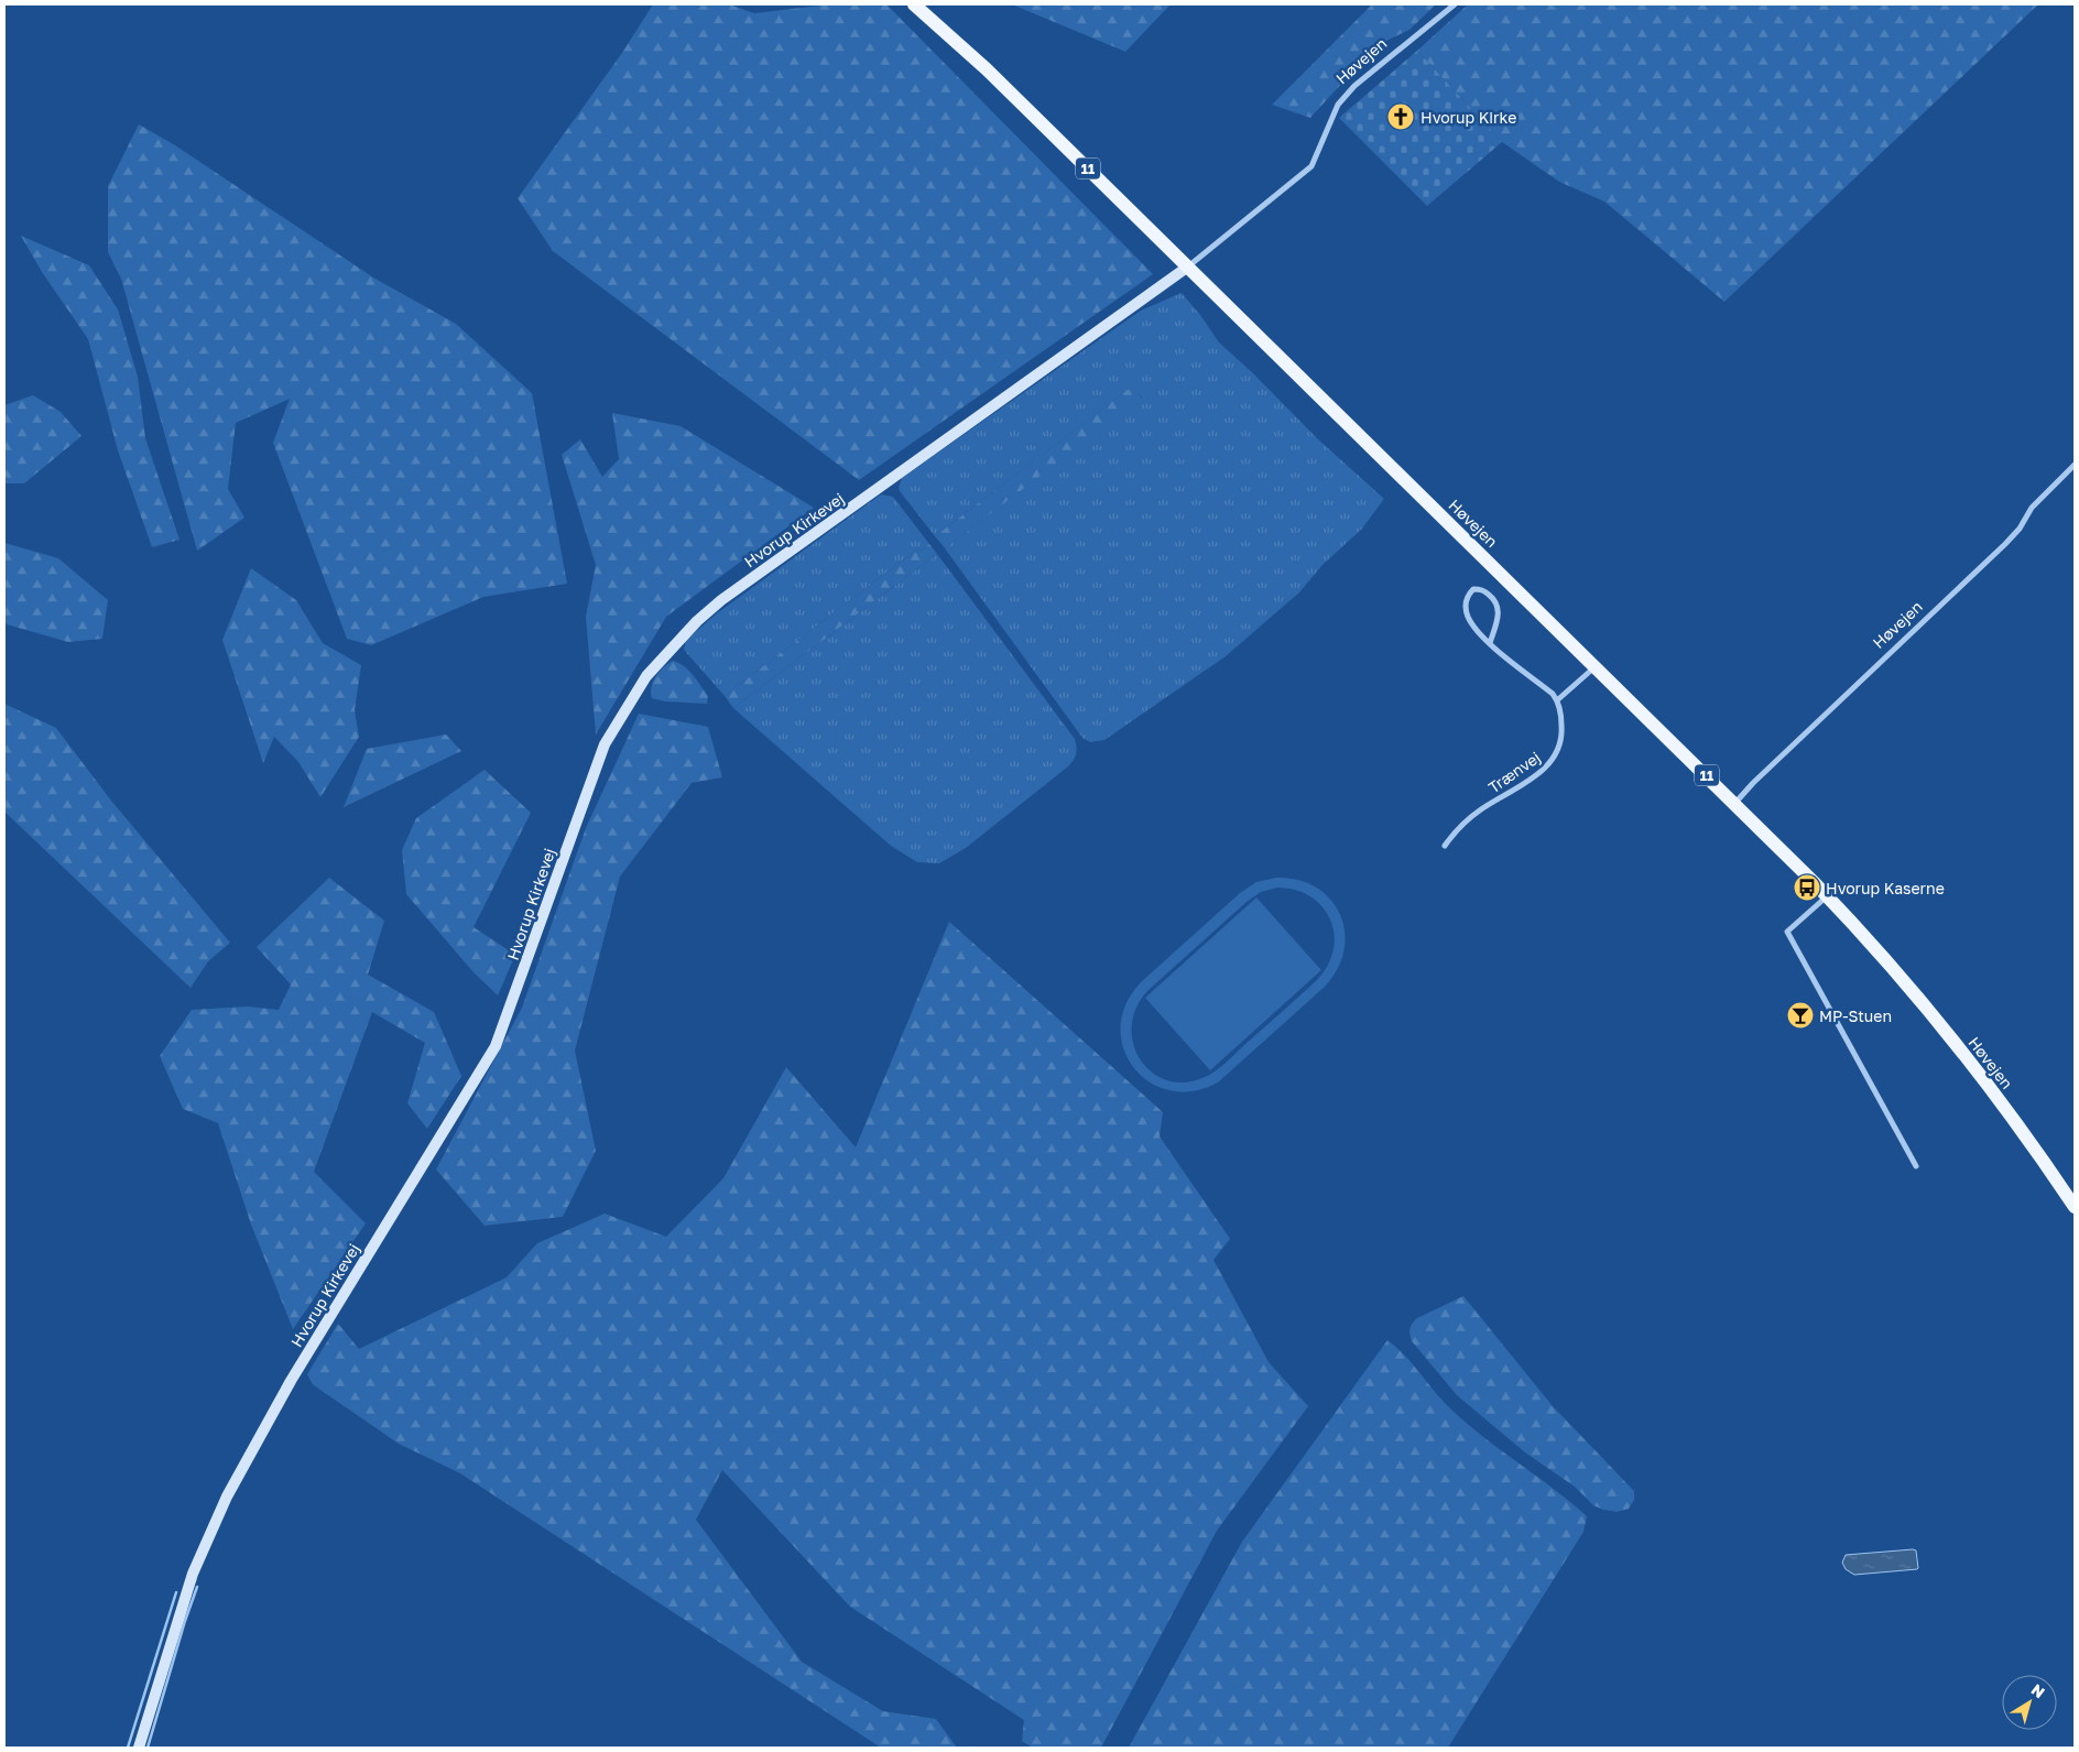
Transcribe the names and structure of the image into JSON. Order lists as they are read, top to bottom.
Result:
{
  "streets": {
    "main road": ["Høvejen", "11"],
    "street": ["Hvorup Kirkevej", "Trænvej"]
  },
  "crossings": [
    ["Høvejen", "Hvorup Kirkevej"]
  ],
  "places": {
    "church": ["Hvorup Kirke"],
    "bus stop": ["Hvorup Kaserne"],
    "bar": ["MP-Stuen"]
  },
  "north": "top right"
}
